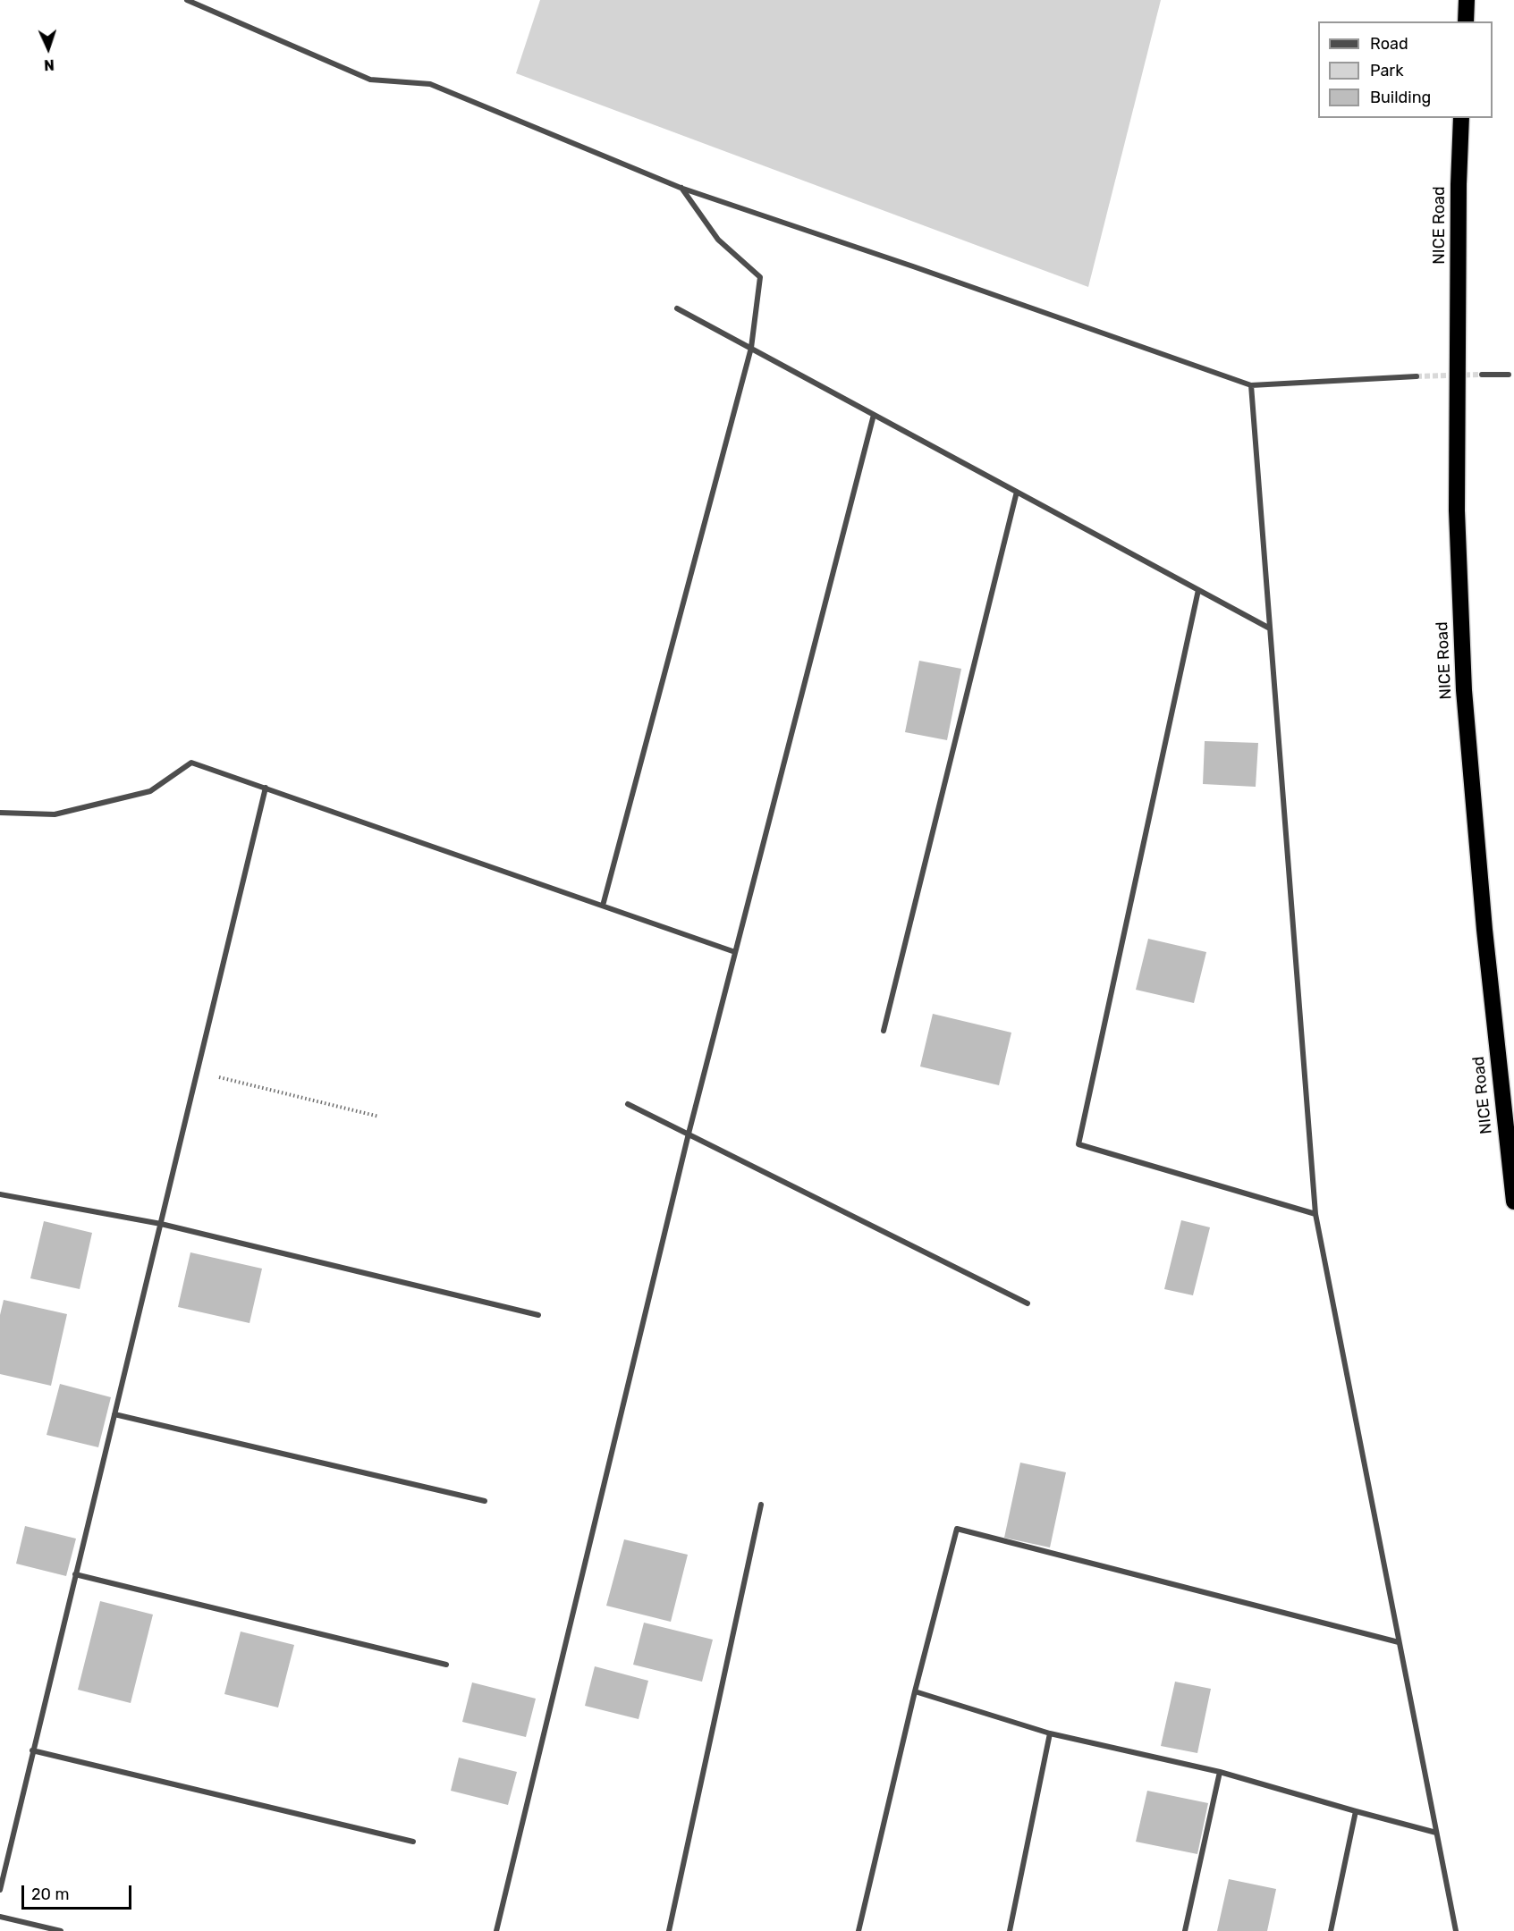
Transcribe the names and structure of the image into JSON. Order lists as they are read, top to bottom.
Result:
{
  "streets": {
    "highway": ["NICE Road"]
  },
  "legend": ["Road", "Park", "Building"],
  "scale_bar": "20 m",
  "north": "bottom"
}
